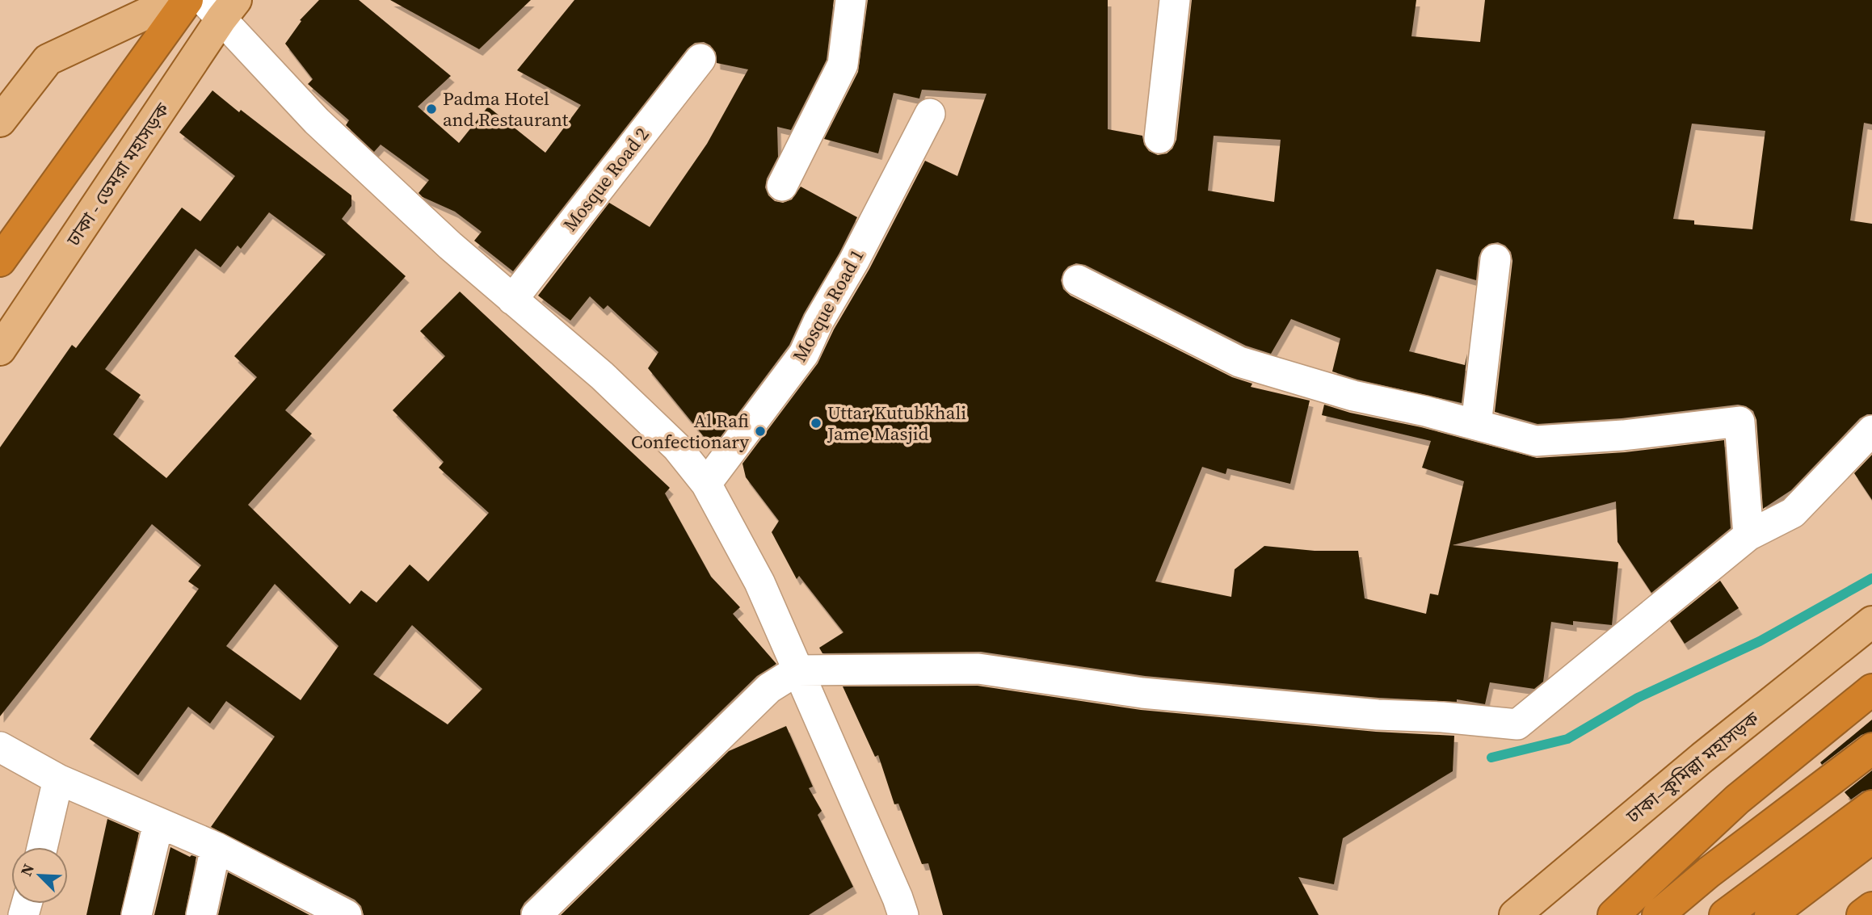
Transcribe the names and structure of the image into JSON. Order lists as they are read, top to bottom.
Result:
{
  "streets": {
    "main road": ["ঢাকা - ডেমরা মহাসড়ক", "ঢাকা–কুমিল্লা মহাসড়ক"],
    "street": ["Mosque Road 2", "Mosque Road 1"]
  },
  "places": ["Padma Hotel and Restaurant", "Uttar Kutubkhali Jame Masjid", "Al Rafi Confectionary"],
  "north": "top left"
}
